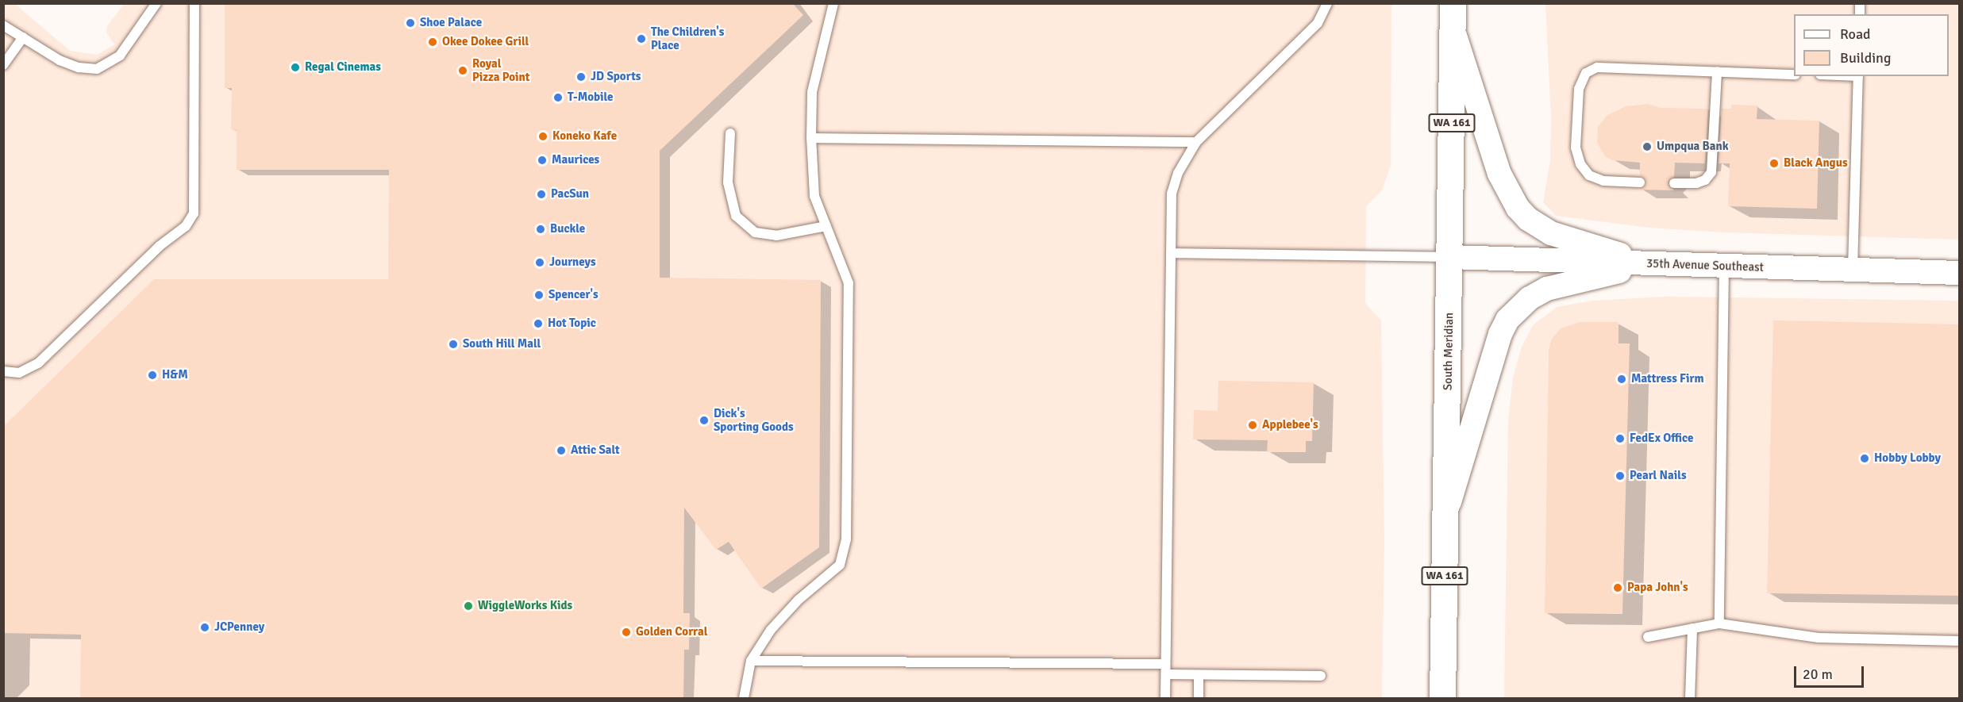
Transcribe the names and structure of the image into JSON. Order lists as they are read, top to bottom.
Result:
{
  "streets": {
    "main road": ["WA 161", "South Meridian"],
    "street": ["35th Avenue Southeast"]
  },
  "crossings": [
    ["35th Avenue Southeast", "South Meridian"]
  ],
  "places": [
    "Shoe Palace",
    "The Children's Place",
    "Okee Dokee Grill",
    "Regal Cinemas",
    "Royal Pizza Point",
    "JD Sports",
    "T-Mobile",
    "Koneko Kafe",
    "Umpqua Bank",
    "Maurices",
    "Black Angus",
    "PacSun",
    "Buckle",
    "Journeys",
    "Spencer's",
    "Hot Topic",
    "South Hill Mall",
    "H&M",
    "Mattress Firm",
    "Dick's Sporting Goods",
    "Applebee's",
    "FedEx Office",
    "Attic Salt",
    "Hobby Lobby",
    "Pearl Nails",
    "Papa John's",
    "WiggleWorks Kids",
    "JCPenney",
    "Golden Corral"
  ],
  "legend": ["Road", "Building"],
  "scale_bar": "20 m"
}
